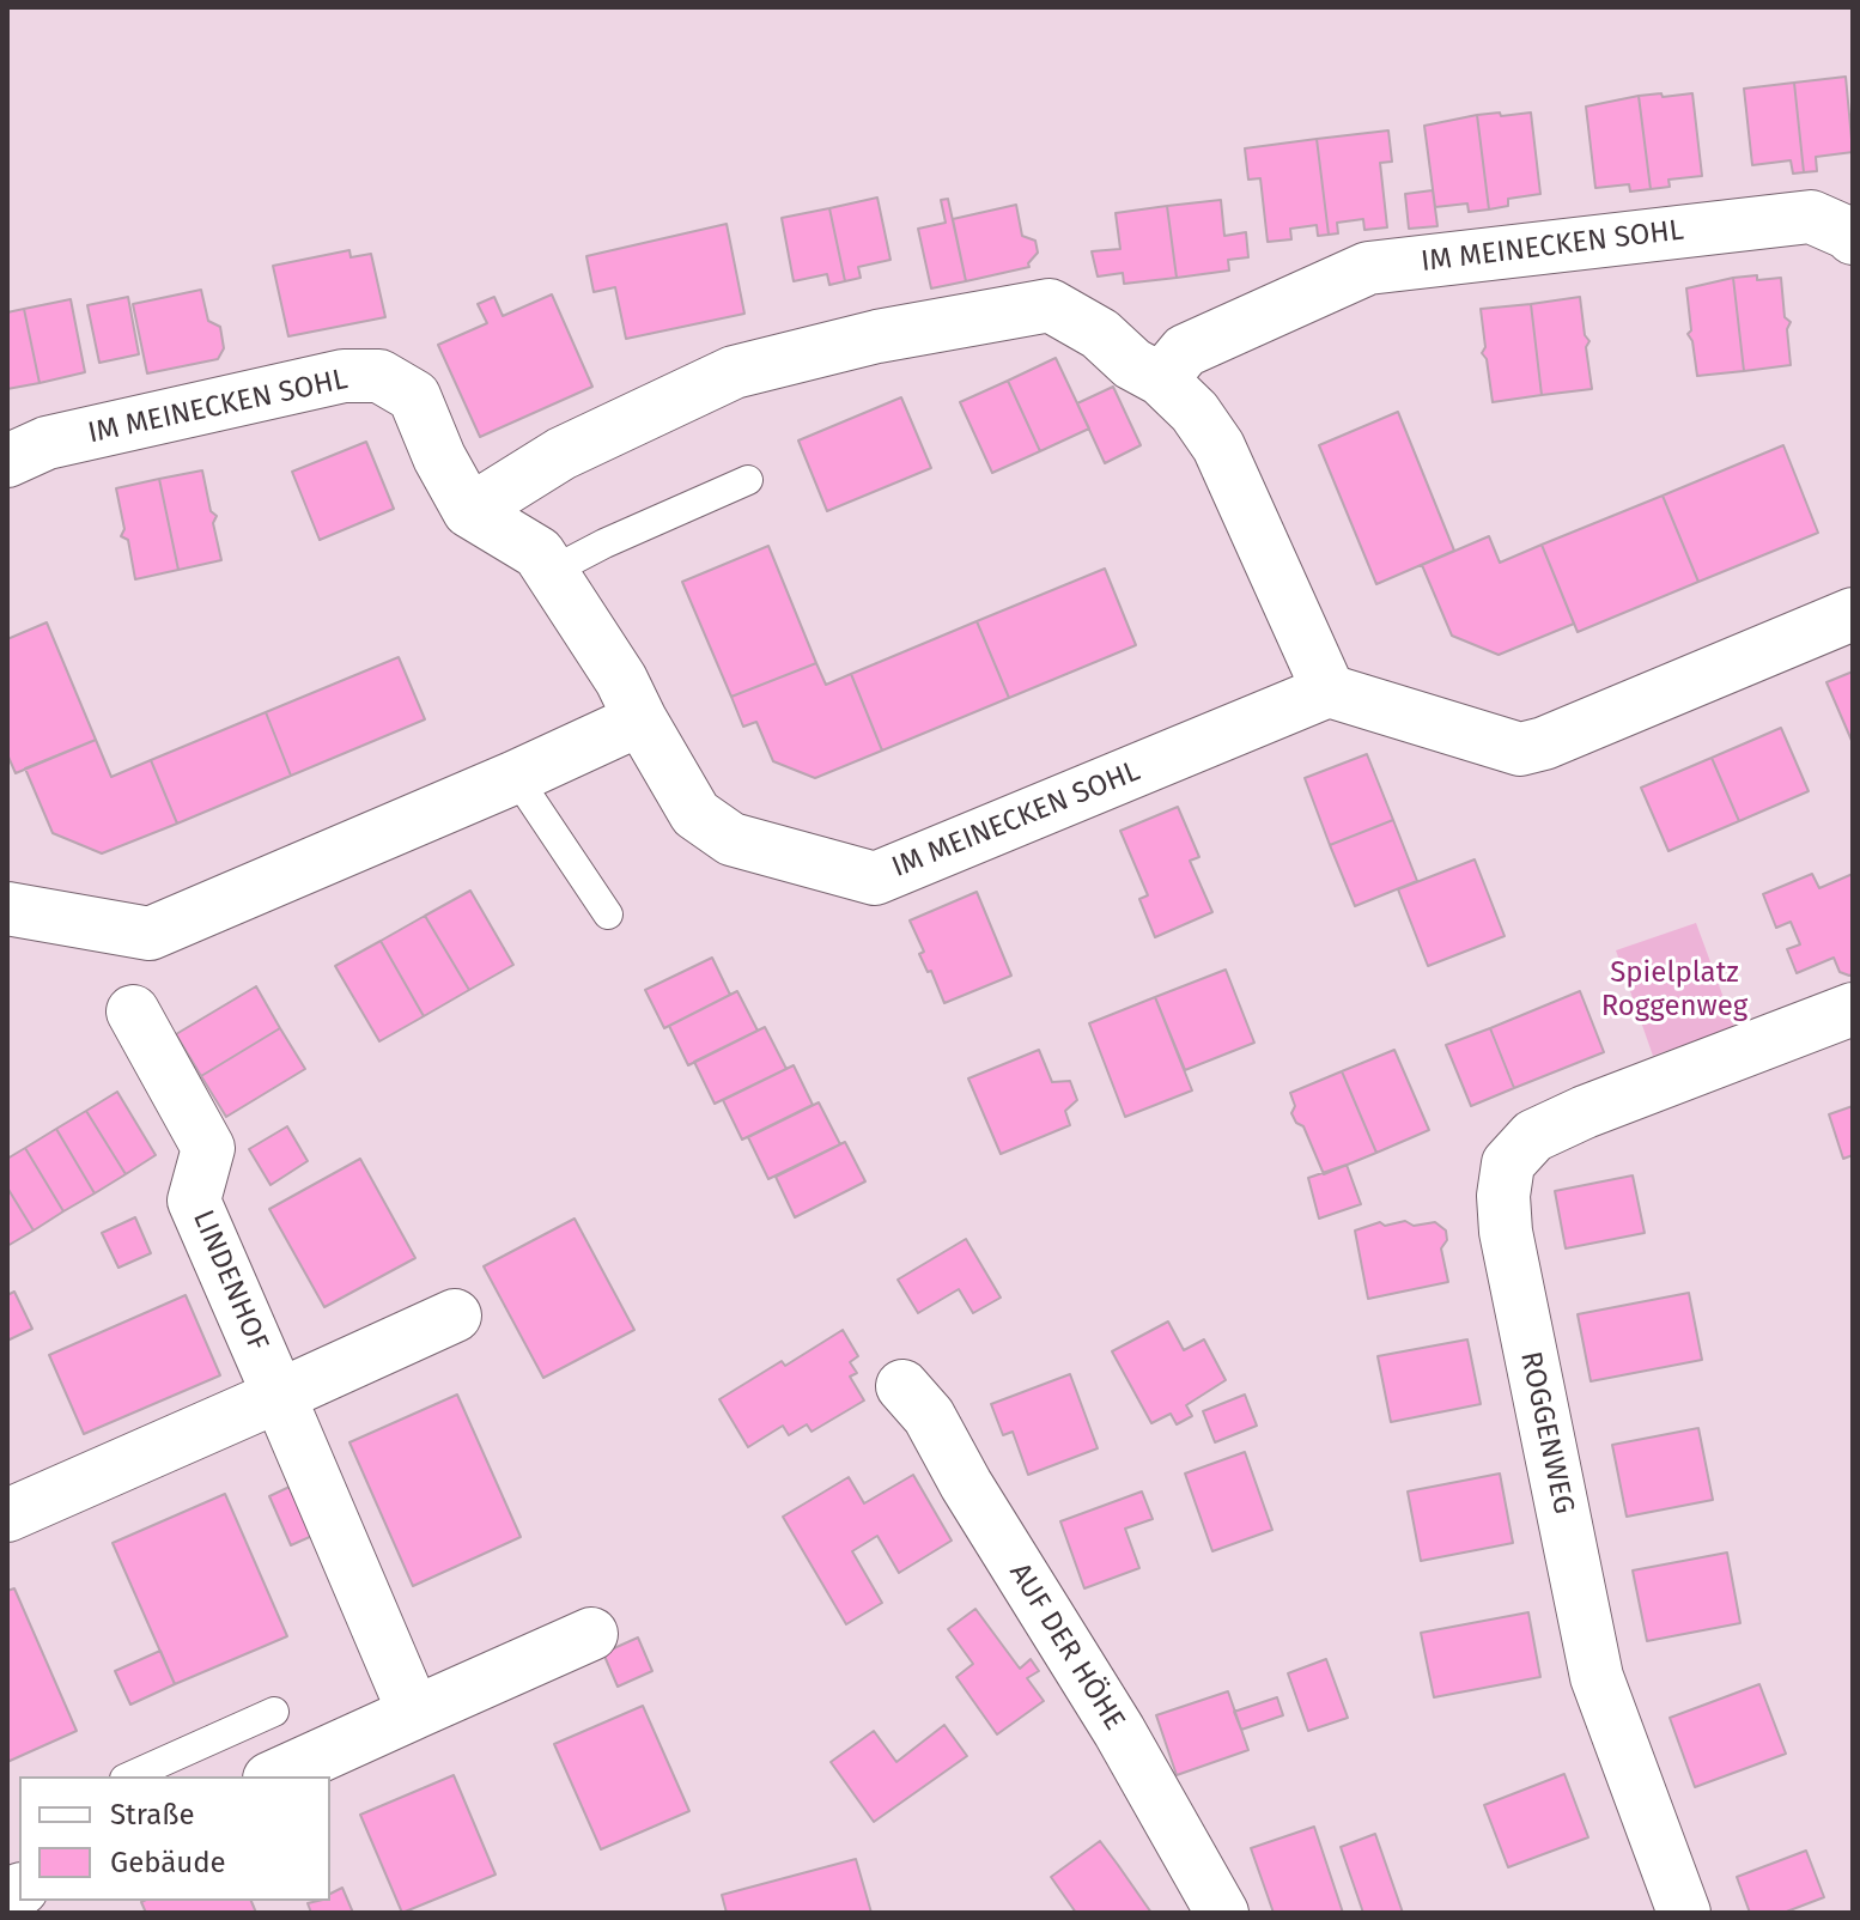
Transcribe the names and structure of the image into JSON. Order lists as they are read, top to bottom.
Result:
{
  "streets": {
    "street": [
      "IM MEINECKEN SOHL",
      "LINDENHOF",
      "ROGGENWEG",
      "AUF DER HÖHE"
    ]
  },
  "parks": ["Spielplatz Roggenweg"],
  "legend": ["Straße", "Gebäude"]
}
